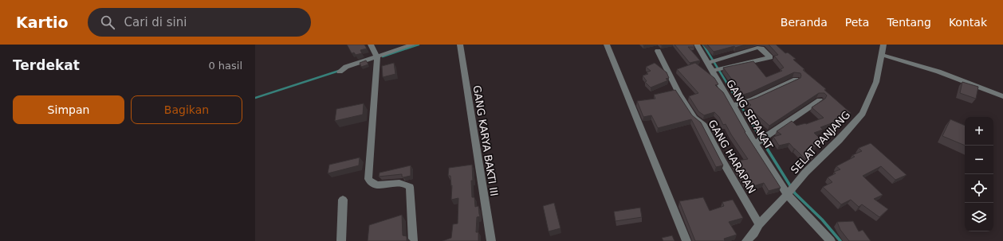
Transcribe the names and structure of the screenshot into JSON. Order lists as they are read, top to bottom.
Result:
{
  "streets": {
    "street": [
      "GANG SEPAKAT",
      "GANG KARYA BAKTI III",
      "SELAT PANJANG",
      "GANG HARAPAN"
    ]
  },
  "crossings": [
    ["GANG SEPAKAT", "SELAT PANJANG"],
    ["SELAT PANJANG", "GANG HARAPAN"]
  ],
  "page": {
    "header": "Kartio",
    "search": "Cari di sini",
    "nav": [
      "Beranda",
      "Peta",
      "Tentang",
      "Kontak"
    ],
    "heading": ["Terdekat", "0 hasil"],
    "buttons": ["Simpan", "Bagikan"],
    "map_buttons": ["+", "−"]
  }
}
